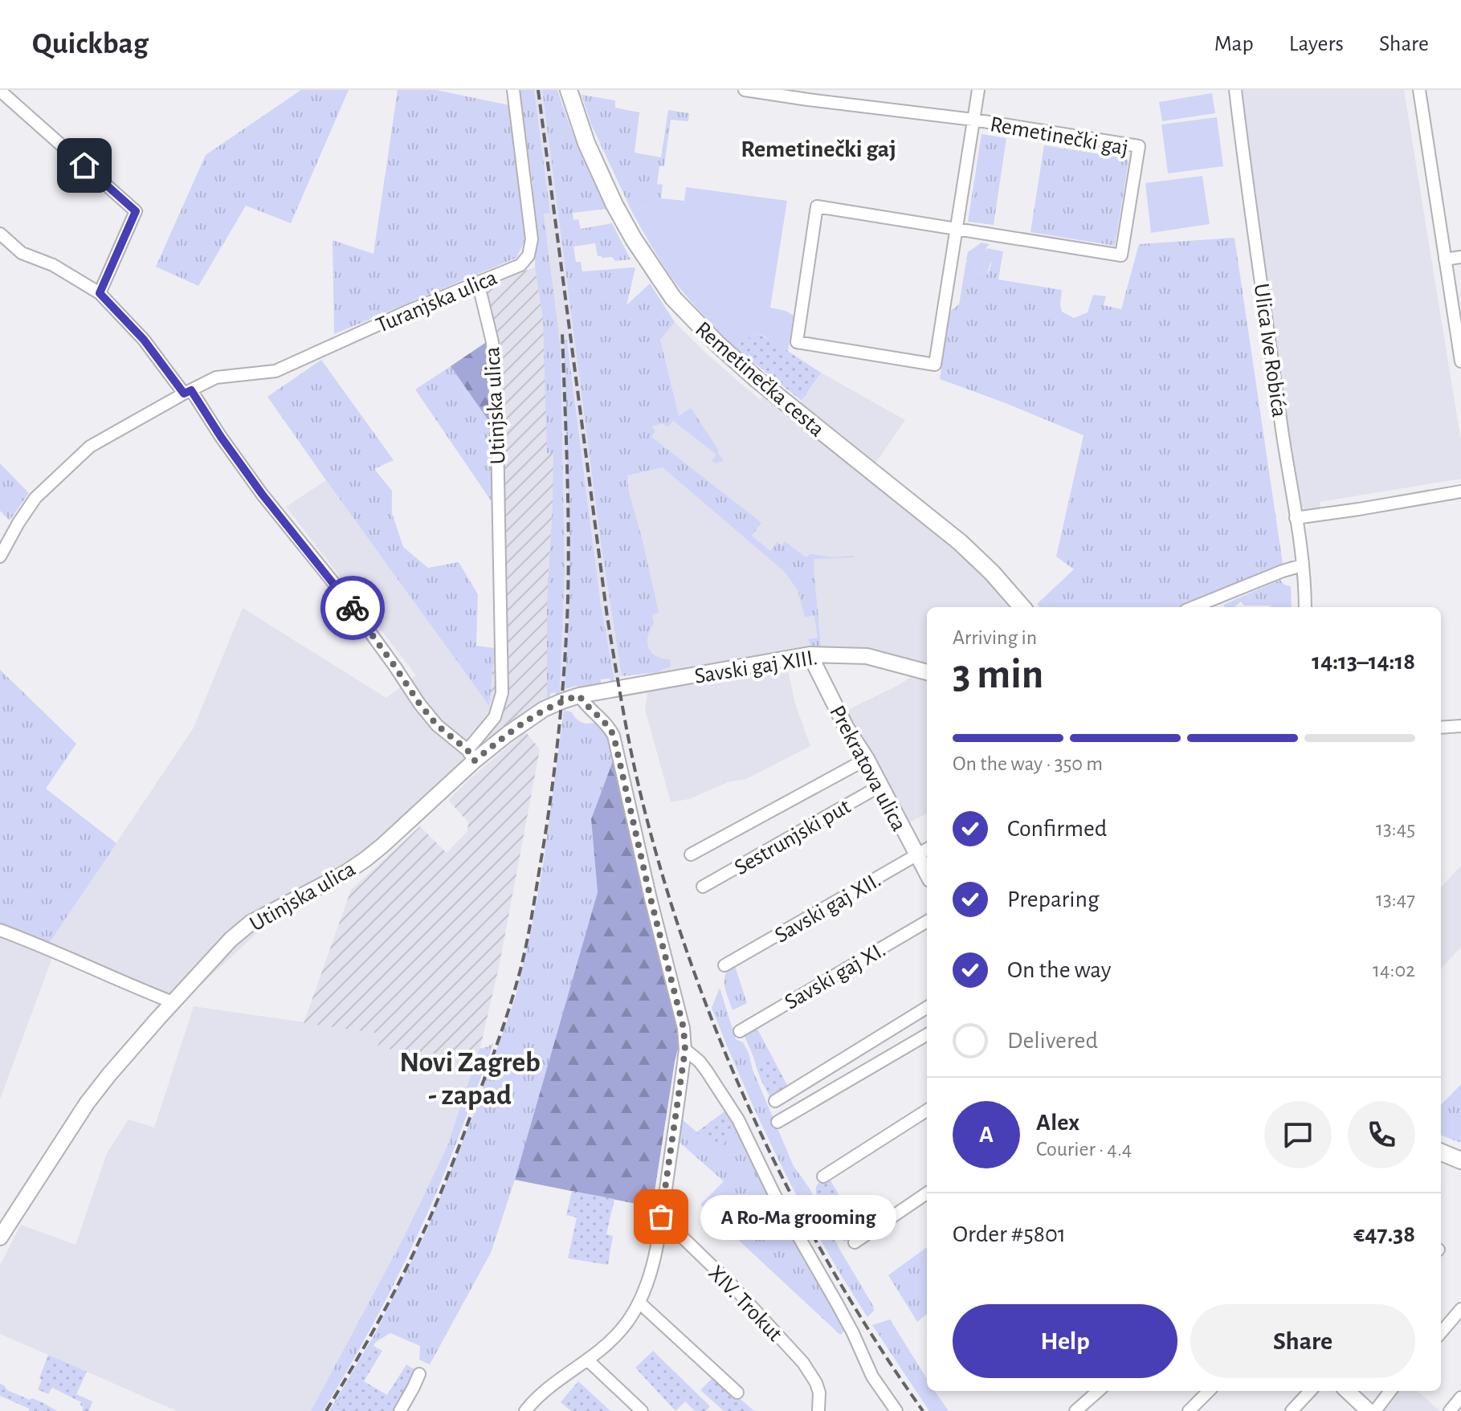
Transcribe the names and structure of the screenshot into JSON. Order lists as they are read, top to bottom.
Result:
{
  "streets": {
    "main road": ["Remetinečka cesta"],
    "street": [
      "Remetinečki gaj",
      "Turanjska ulica",
      "Ulica Ive Robića",
      "Utinjska ulica",
      "Savski gaj XIII.",
      "Prekratova ulica",
      "Sestrunjski put",
      "Savski gaj XII.",
      "Savski gaj XI.",
      "XIV. Trokut"
    ]
  },
  "crossings": [
    ["Turanjska ulica", "Utinjska ulica"],
    ["Utinjska ulica", "Savski gaj XIII."],
    ["Savski gaj XIII.", "Prekratova ulica"],
    ["Prekratova ulica", "Sestrunjski put"],
    ["Prekratova ulica", "Savski gaj XII."]
  ],
  "districts": ["Remetinečki gaj", "Novi Zagreb - zapad"],
  "places": ["A Ro-Ma grooming"],
  "page": {
    "header": "Quickbag",
    "nav": ["Map", "Layers", "Share"],
    "heading": ["3 min", "Arriving in", "14:13–14:18"],
    "panel": [
      "Alex",
      "Courier · 4.4",
      "Order #5801",
      "€47.38"
    ],
    "bar": "On the way · 350 m",
    "list": [
      ["Confirmed", "13:45"],
      ["Preparing", "13:47"],
      ["On the way", "14:02"],
      "Delivered"
    ],
    "round": "A",
    "bubble": "A Ro-Ma grooming",
    "buttons": ["Help", "Share"]
  }
}
